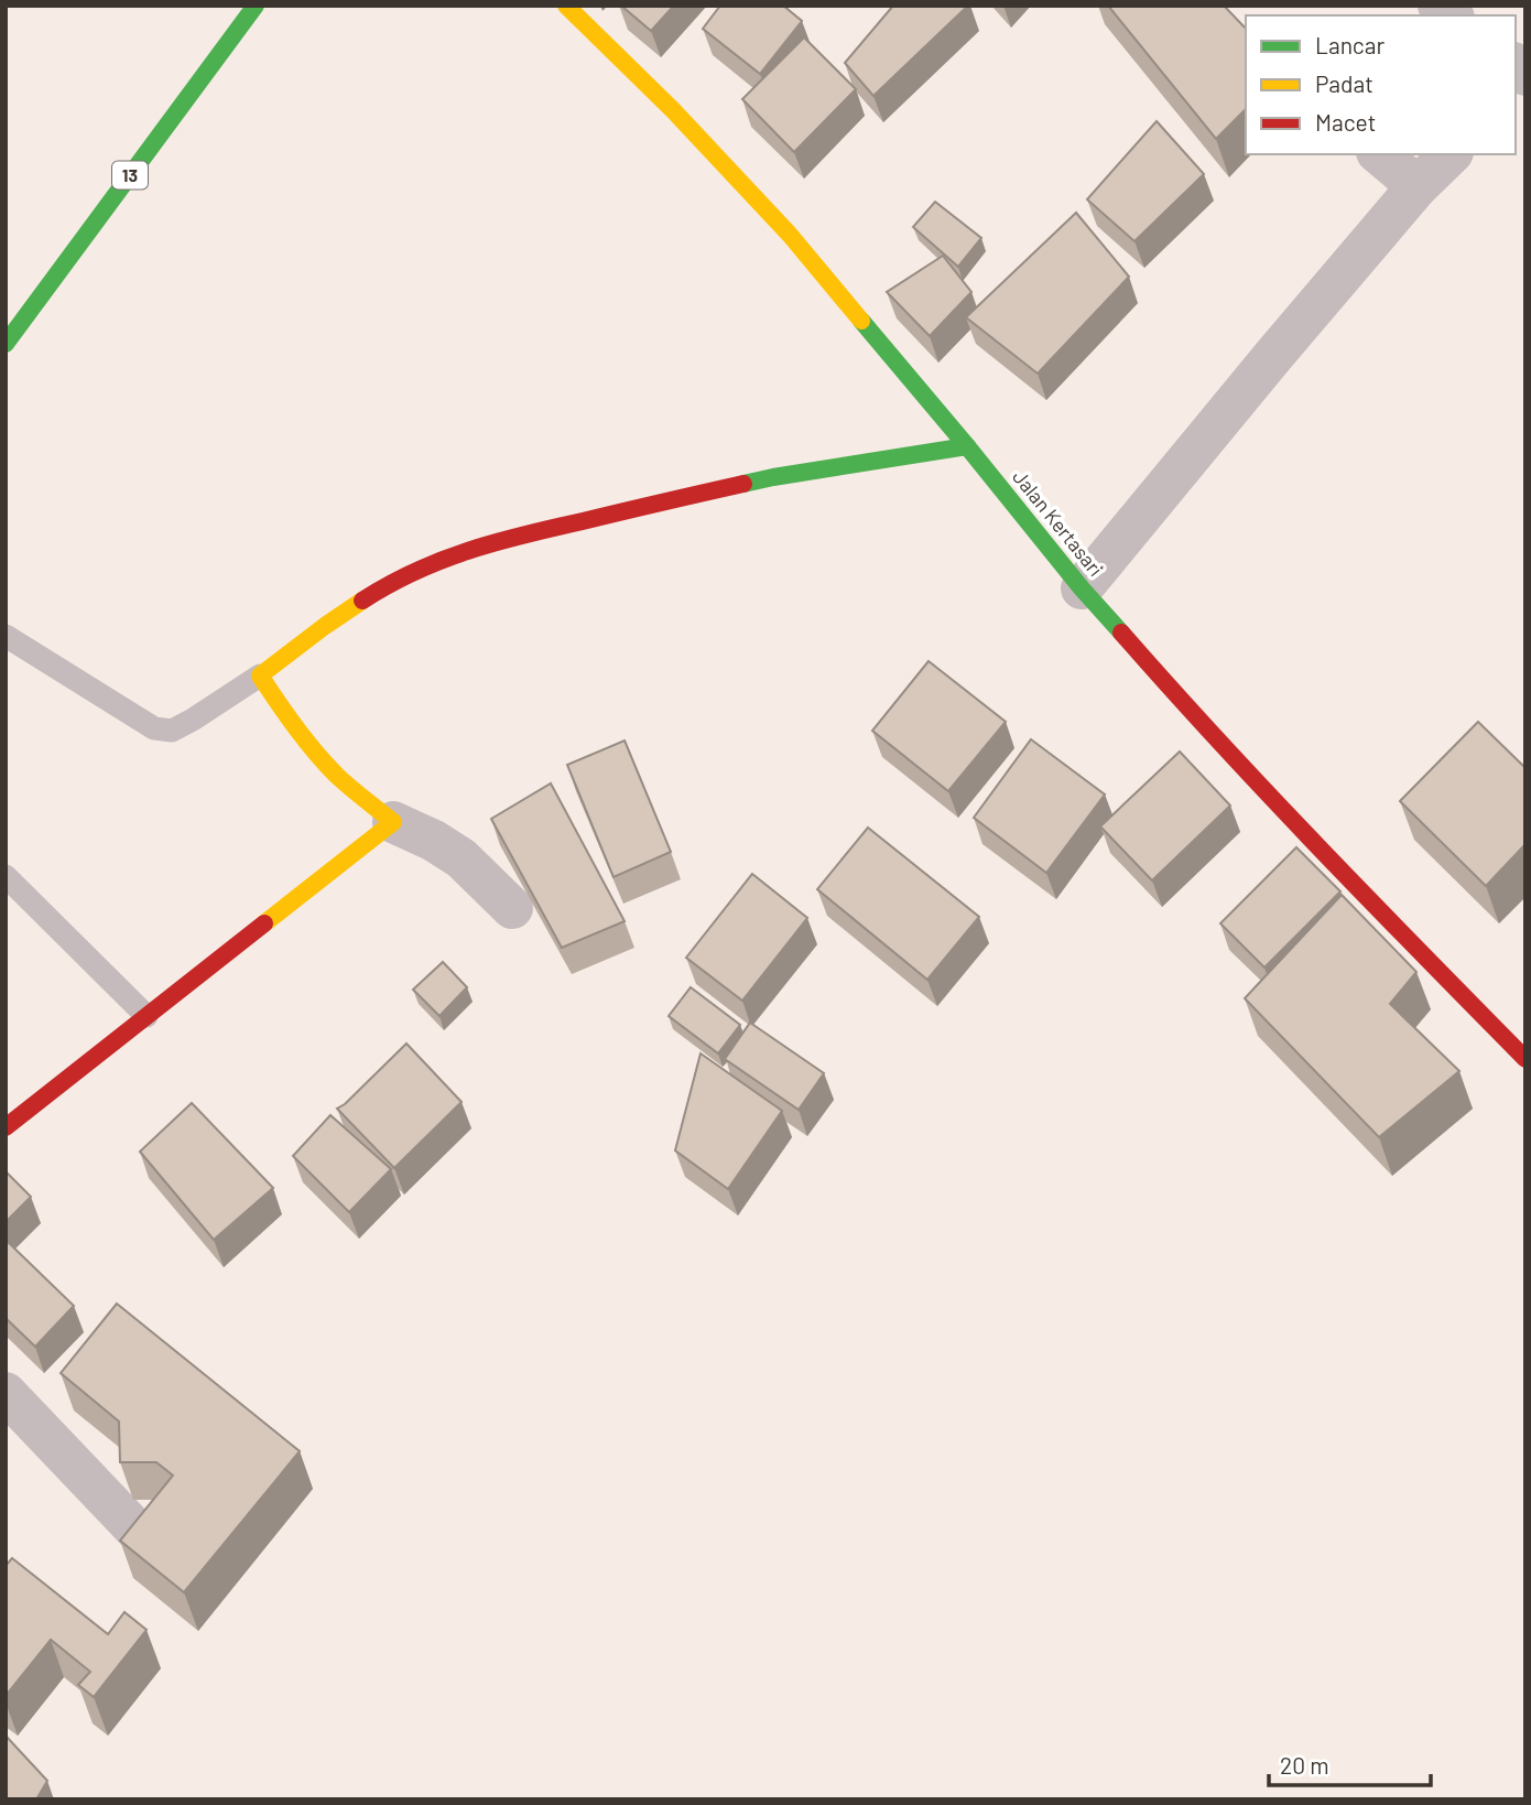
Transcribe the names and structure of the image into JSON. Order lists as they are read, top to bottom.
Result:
{
  "streets": {
    "main road": ["13", "Jalan Kertasari"]
  },
  "legend": ["Lancar", "Padat", "Macet"],
  "scale_bar": "20 m"
}
